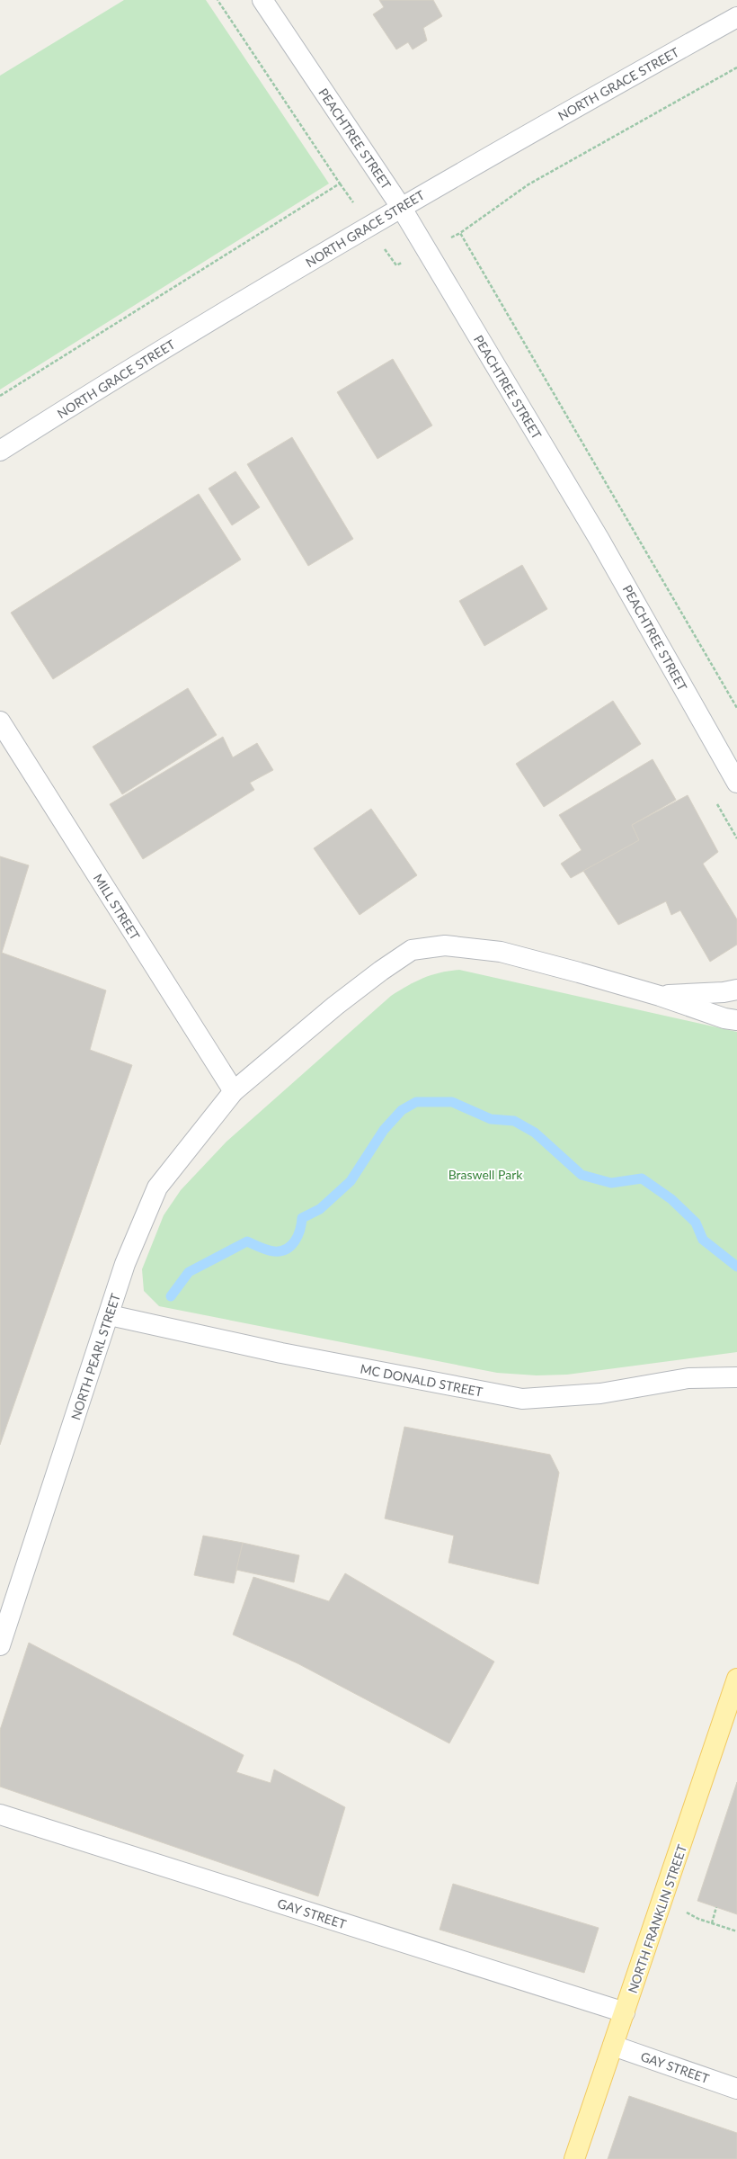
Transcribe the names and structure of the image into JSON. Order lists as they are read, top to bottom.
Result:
{
  "streets": {
    "main road": ["NORTH FRANKLIN STREET"],
    "street": [
      "NORTH GRACE STREET",
      "PEACHTREE STREET",
      "MILL STREET",
      "NORTH PEARL STREET",
      "MC DONALD STREET",
      "GAY STREET"
    ]
  },
  "crossings": [
    ["NORTH GRACE STREET", "PEACHTREE STREET"],
    ["MILL STREET", "NORTH PEARL STREET"],
    ["NORTH PEARL STREET", "MC DONALD STREET"],
    ["GAY STREET", "NORTH FRANKLIN STREET"]
  ],
  "parks": ["Braswell Park"]
}
